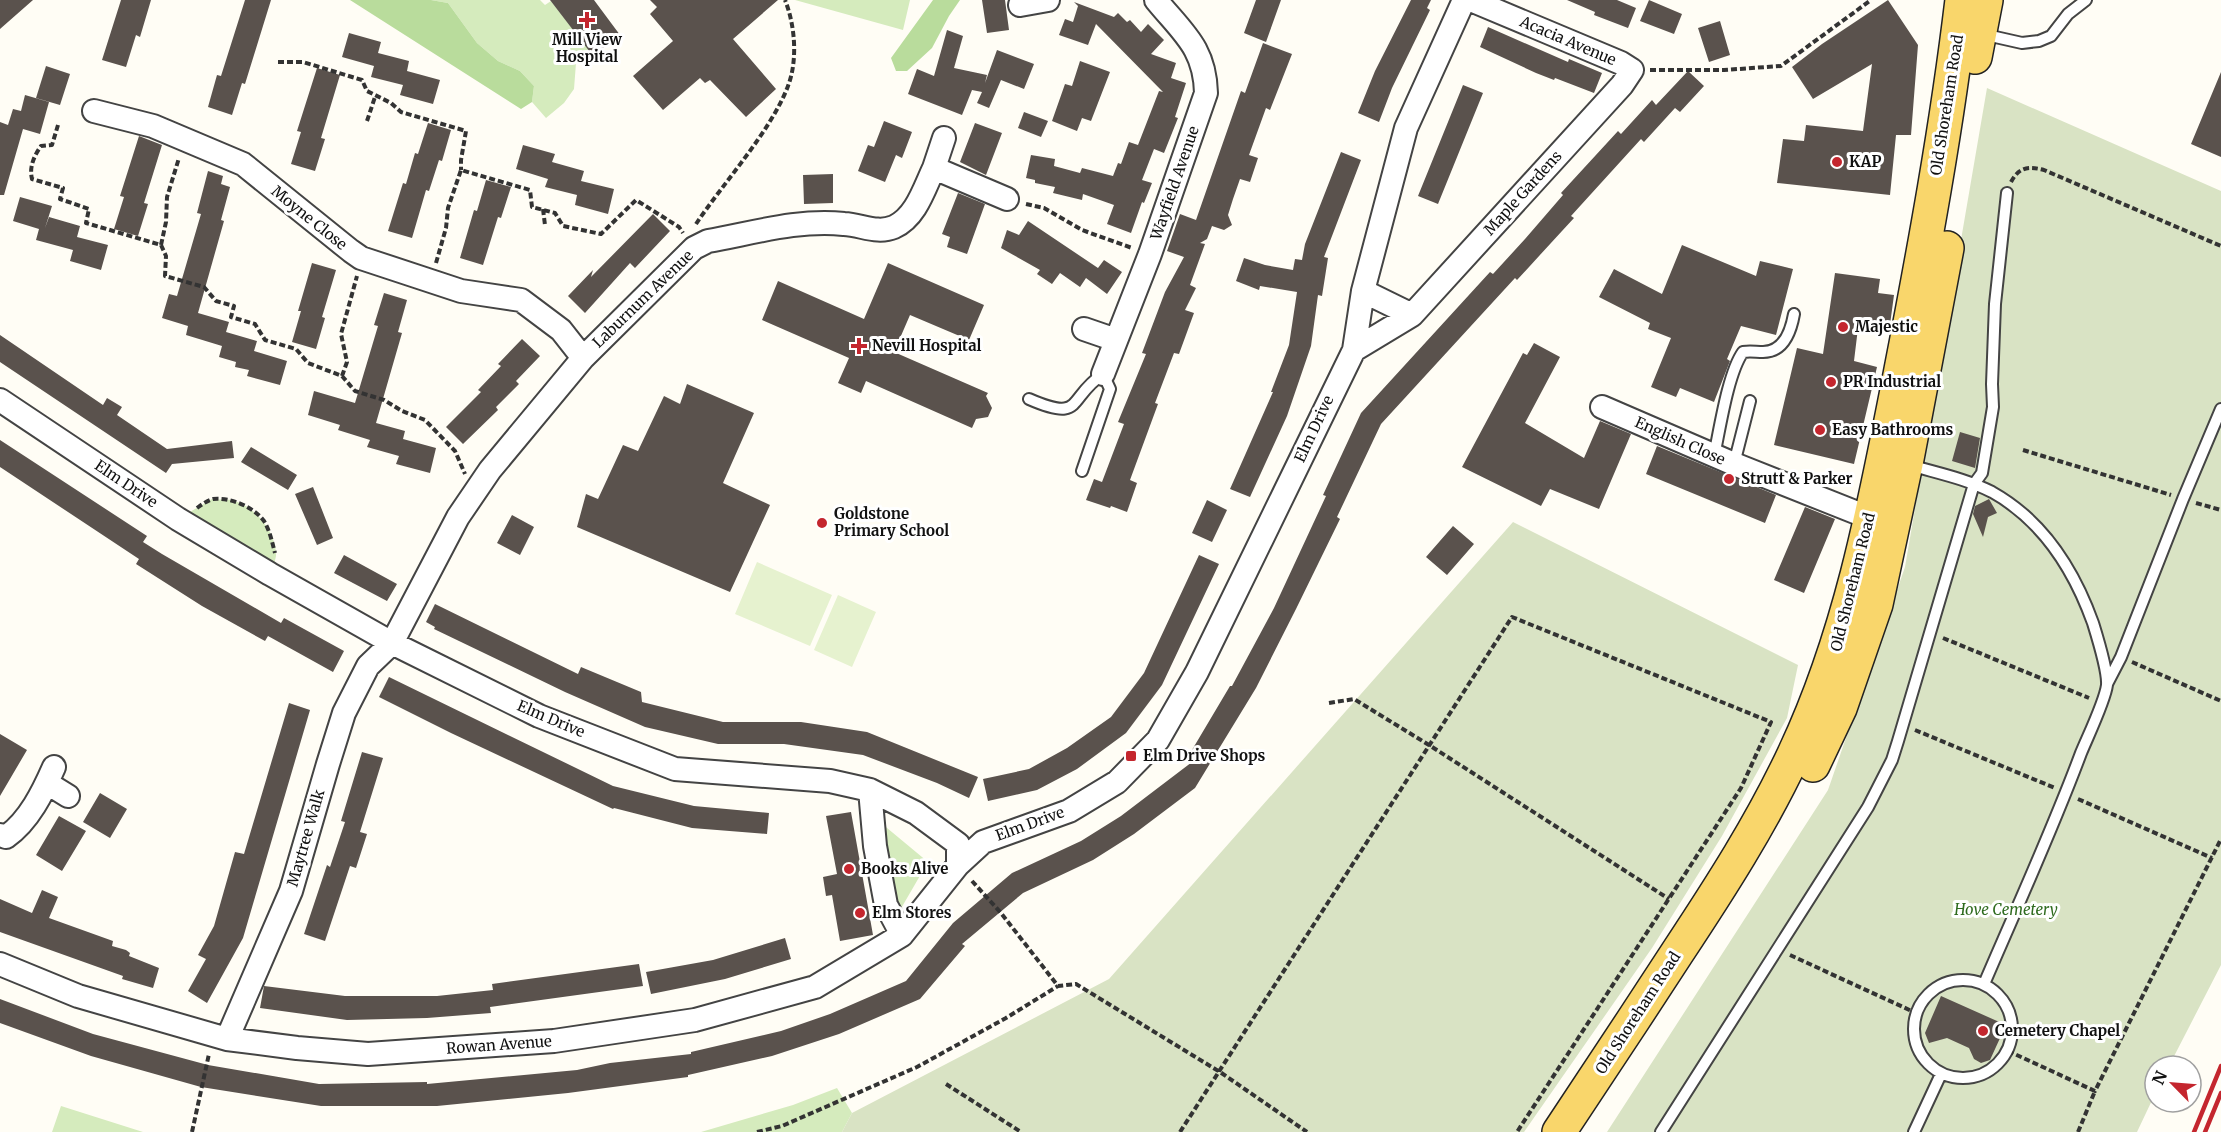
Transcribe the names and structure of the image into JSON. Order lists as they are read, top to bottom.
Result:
{
  "streets": {
    "main road": ["Old Shoreham Road"],
    "street": [
      "Acacia Avenue",
      "Wayfield Avenue",
      "Maple Gardens",
      "Moyne Close",
      "Laburnum Avenue",
      "Elm Drive",
      "English Close",
      "Maytree Walk",
      "Rowan Avenue"
    ]
  },
  "crossings": [
    ["Acacia Avenue", "Maple Gardens"],
    ["Old Shoreham Road", "English Close"],
    ["Maple Gardens", "Elm Drive"],
    ["Moyne Close", "Laburnum Avenue"],
    ["Laburnum Avenue", "Elm Drive"],
    ["Laburnum Avenue", "Maytree Walk"],
    ["Elm Drive", "Maytree Walk"],
    ["Elm Drive", "Rowan Avenue"],
    ["Maytree Walk", "Rowan Avenue"]
  ],
  "parks": ["Hove Cemetery"],
  "places": {
    "health": ["Mill View Hospital", "Nevill Hospital"],
    "other": [
      "KAP",
      "Majestic",
      "PR Industrial",
      "Easy Bathrooms",
      "Strutt & Parker",
      "Goldstone Primary School",
      "Books Alive",
      "Elm Stores",
      "Cemetery Chapel"
    ],
    "transit": ["Elm Drive Shops"]
  },
  "north": "top left"
}
